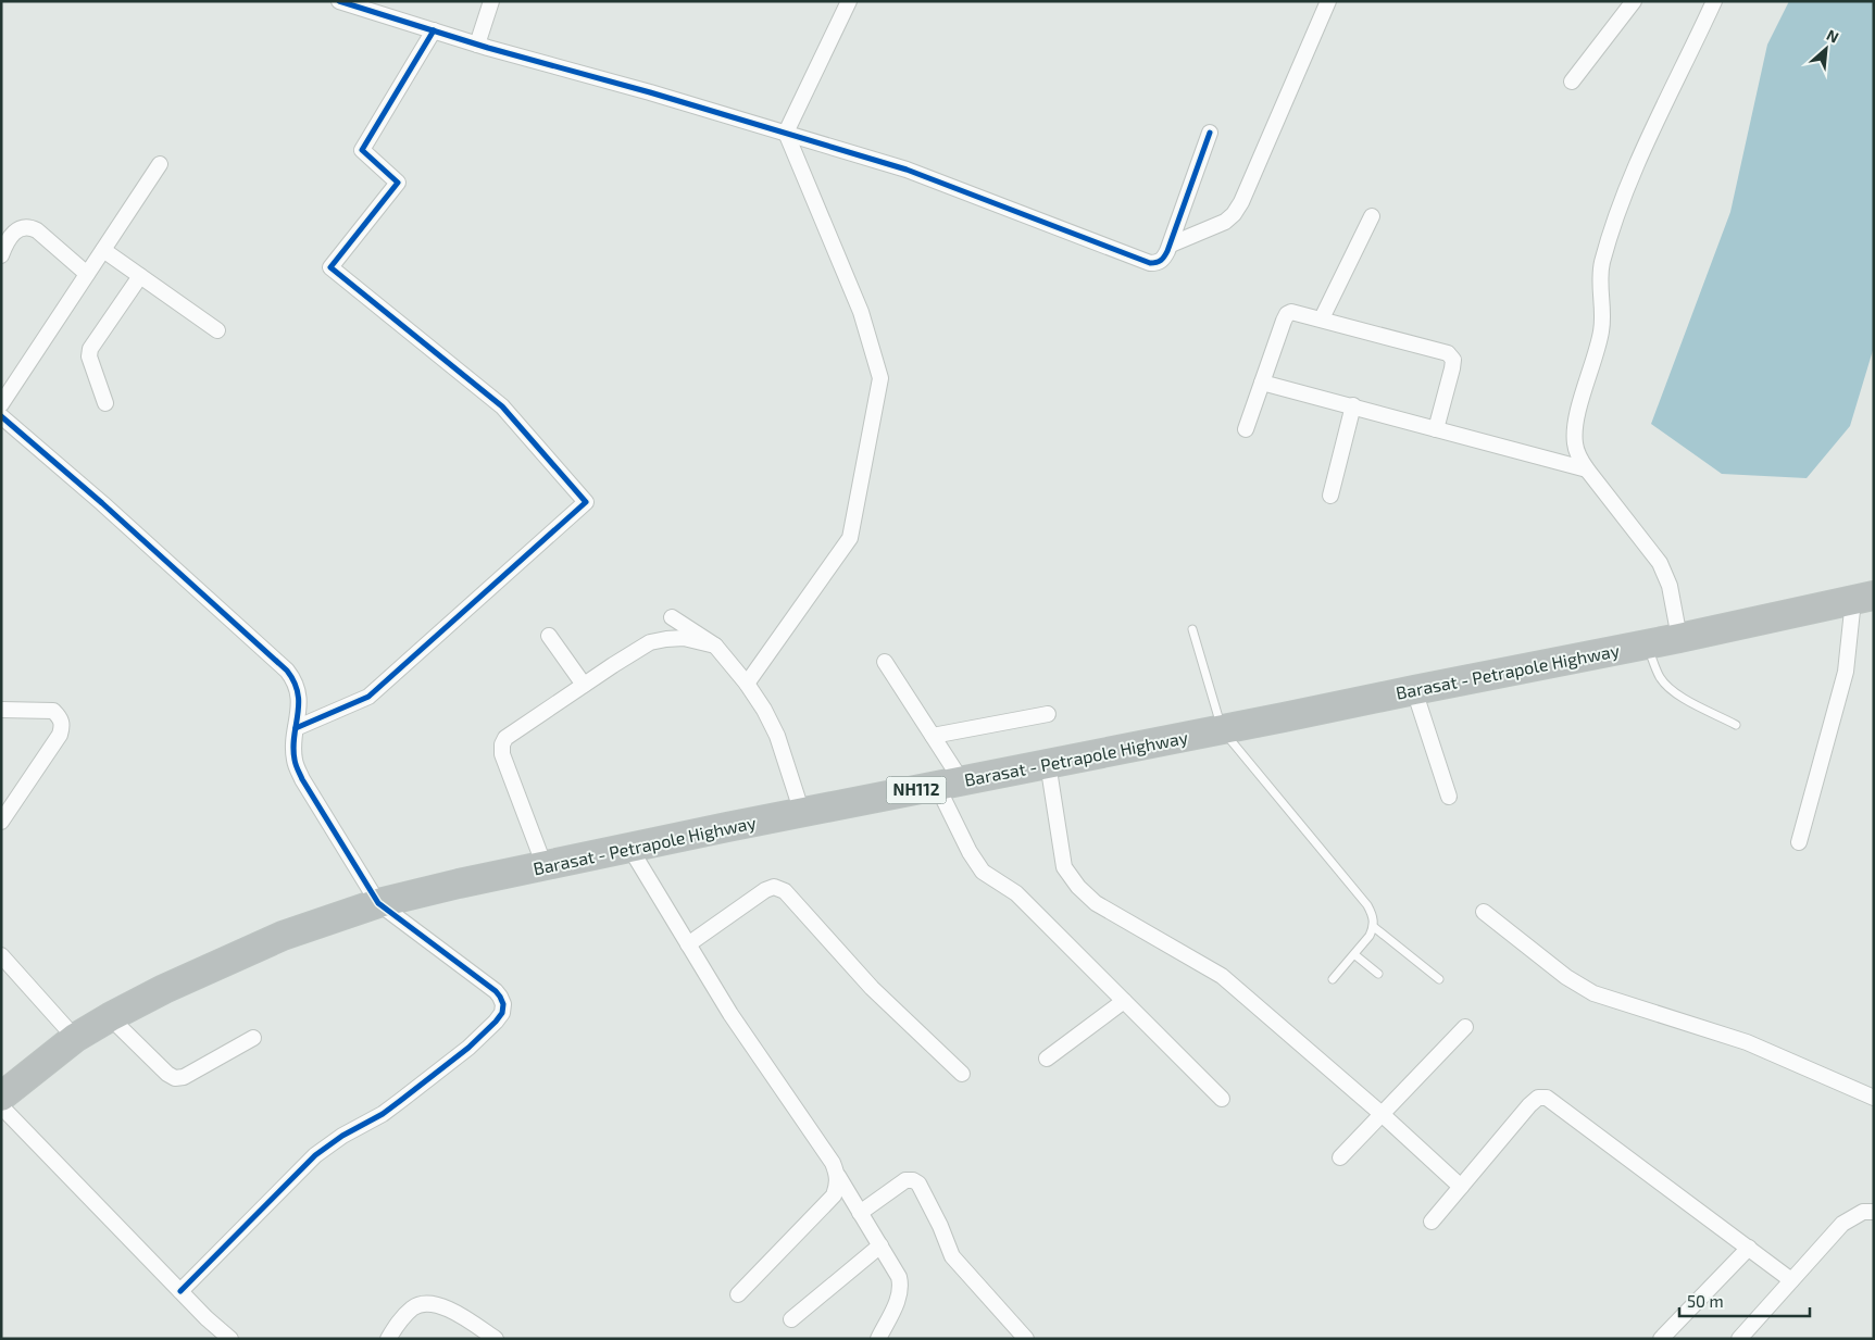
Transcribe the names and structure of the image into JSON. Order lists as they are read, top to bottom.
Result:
{
  "streets": {
    "highway": ["Barasat - Petrapole Highway", "NH112"]
  },
  "scale_bar": "50 m",
  "north": "top right"
}
